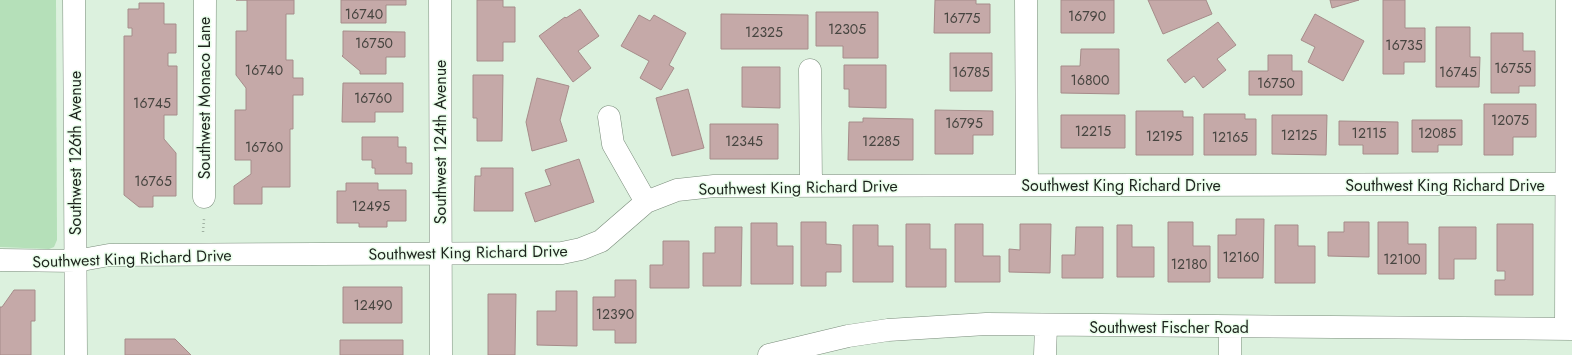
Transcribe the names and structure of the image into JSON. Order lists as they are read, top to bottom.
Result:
{
  "streets": {
    "street": [
      "Southwest Monaco Lane",
      "Southwest 124th Avenue",
      "Southwest 126th Avenue",
      "Southwest King Richard Drive",
      "Southwest Fischer Road"
    ]
  },
  "crossings": [
    ["Southwest 124th Avenue", "Southwest King Richard Drive"],
    ["Southwest 126th Avenue", "Southwest King Richard Drive"]
  ],
  "house_numbers": [
    "16740",
    "16790",
    "16775",
    "12305",
    "12325",
    "16750",
    "16735",
    "16755",
    "16740",
    "16785",
    "16745",
    "16800",
    "16750",
    "16760",
    "16745",
    "12075",
    "16795",
    "12215",
    "12115",
    "12085",
    "12125",
    "12195",
    "12165",
    "12345",
    "12285",
    "16760",
    "16765",
    "12495",
    "12160",
    "12100",
    "12180",
    "12490",
    "12390"
  ]
}
